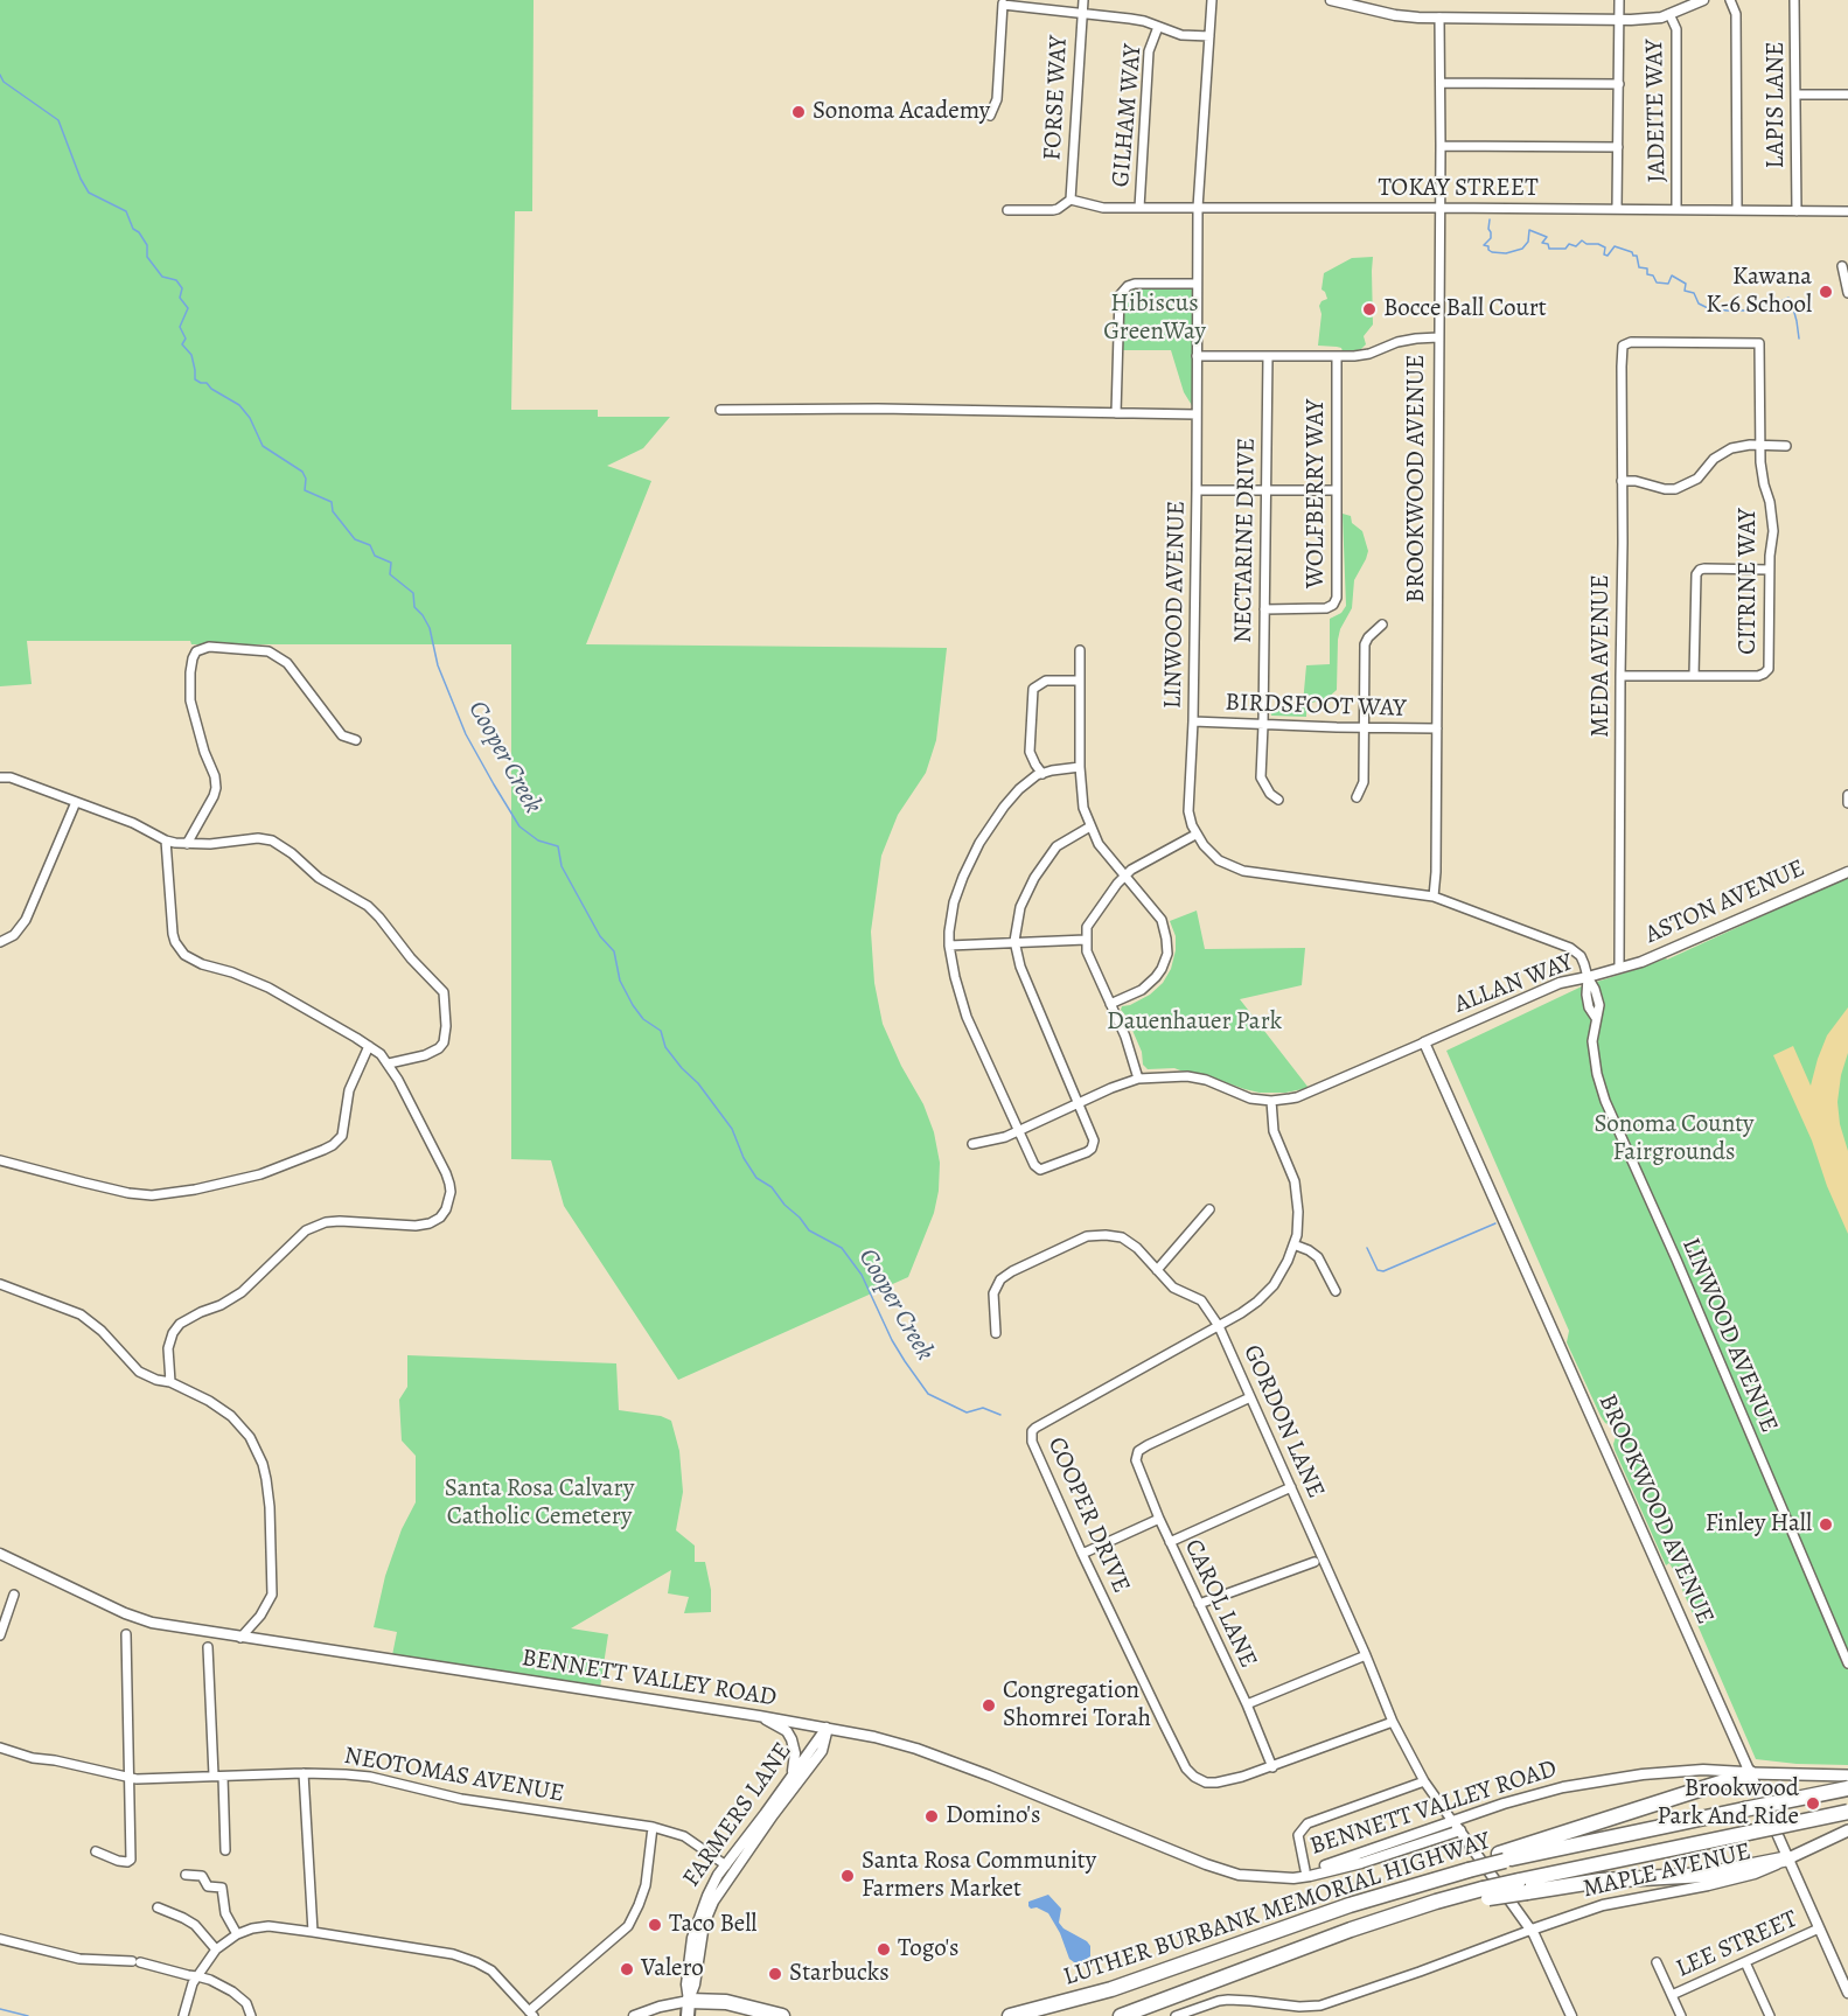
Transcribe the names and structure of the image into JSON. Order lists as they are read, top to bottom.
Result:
{
  "streets": {
    "highway": ["LUTHER BURBANK MEMORIAL HIGHWAY"],
    "main road": ["BENNETT VALLEY ROAD", "FARMERS LANE", "MAPLE AVENUE"],
    "street": [
      "FORSE WAY",
      "LAPIS LANE",
      "JADEITE WAY",
      "GILHAM WAY",
      "TOKAY STREET",
      "BROOKWOOD AVENUE",
      "WOLFBERRY WAY",
      "NECTARINE DRIVE",
      "CITRINE WAY",
      "LINWOOD AVENUE",
      "MEDA AVENUE",
      "BIRDSFOOT WAY",
      "ASTON AVENUE",
      "ALLAN WAY",
      "GORDON LANE",
      "COOPER DRIVE",
      "CAROL LANE",
      "NEOTOMAS AVENUE",
      "LEE STREET"
    ]
  },
  "crossings": [
    ["FORSE WAY", "TOKAY STREET"],
    ["LAPIS LANE", "TOKAY STREET"],
    ["JADEITE WAY", "TOKAY STREET"],
    ["GILHAM WAY", "TOKAY STREET"],
    ["TOKAY STREET", "BROOKWOOD AVENUE"],
    ["TOKAY STREET", "LINWOOD AVENUE"],
    ["BROOKWOOD AVENUE", "LINWOOD AVENUE"],
    ["BROOKWOOD AVENUE", "BIRDSFOOT WAY"],
    ["BROOKWOOD AVENUE", "ALLAN WAY"],
    ["BROOKWOOD AVENUE", "BENNETT VALLEY ROAD"],
    ["BROOKWOOD AVENUE", "MAPLE AVENUE"],
    ["BROOKWOOD AVENUE", "LEE STREET"],
    ["WOLFBERRY WAY", "NECTARINE DRIVE"],
    ["NECTARINE DRIVE", "BIRDSFOOT WAY"],
    ["CITRINE WAY", "MEDA AVENUE"],
    ["LINWOOD AVENUE", "BIRDSFOOT WAY"],
    ["LINWOOD AVENUE", "ALLAN WAY"],
    ["MEDA AVENUE", "ASTON AVENUE"],
    ["MEDA AVENUE", "ALLAN WAY"],
    ["ASTON AVENUE", "ALLAN WAY"],
    ["GORDON LANE", "COOPER DRIVE"],
    ["GORDON LANE", "CAROL LANE"],
    ["GORDON LANE", "BENNETT VALLEY ROAD"],
    ["COOPER DRIVE", "CAROL LANE"],
    ["BENNETT VALLEY ROAD", "FARMERS LANE"],
    ["NEOTOMAS AVENUE", "FARMERS LANE"]
  ],
  "water": ["Cooper Creek"],
  "parks": [
    "Hibiscus GreenWay",
    "Dauenhauer Park",
    "Sonoma County Fairgrounds",
    "Santa Rosa Calvary Catholic Cemetery"
  ],
  "places": [
    "Sonoma Academy",
    "Kawana K-6 School",
    "Bocce Ball Court",
    "Finley Hall",
    "Congregation Shomrei Torah",
    "Brookwood Park And Ride",
    "Domino's",
    "Santa Rosa Community Farmers Market",
    "Taco Bell",
    "Togo's",
    "Valero",
    "Starbucks"
  ]
}
